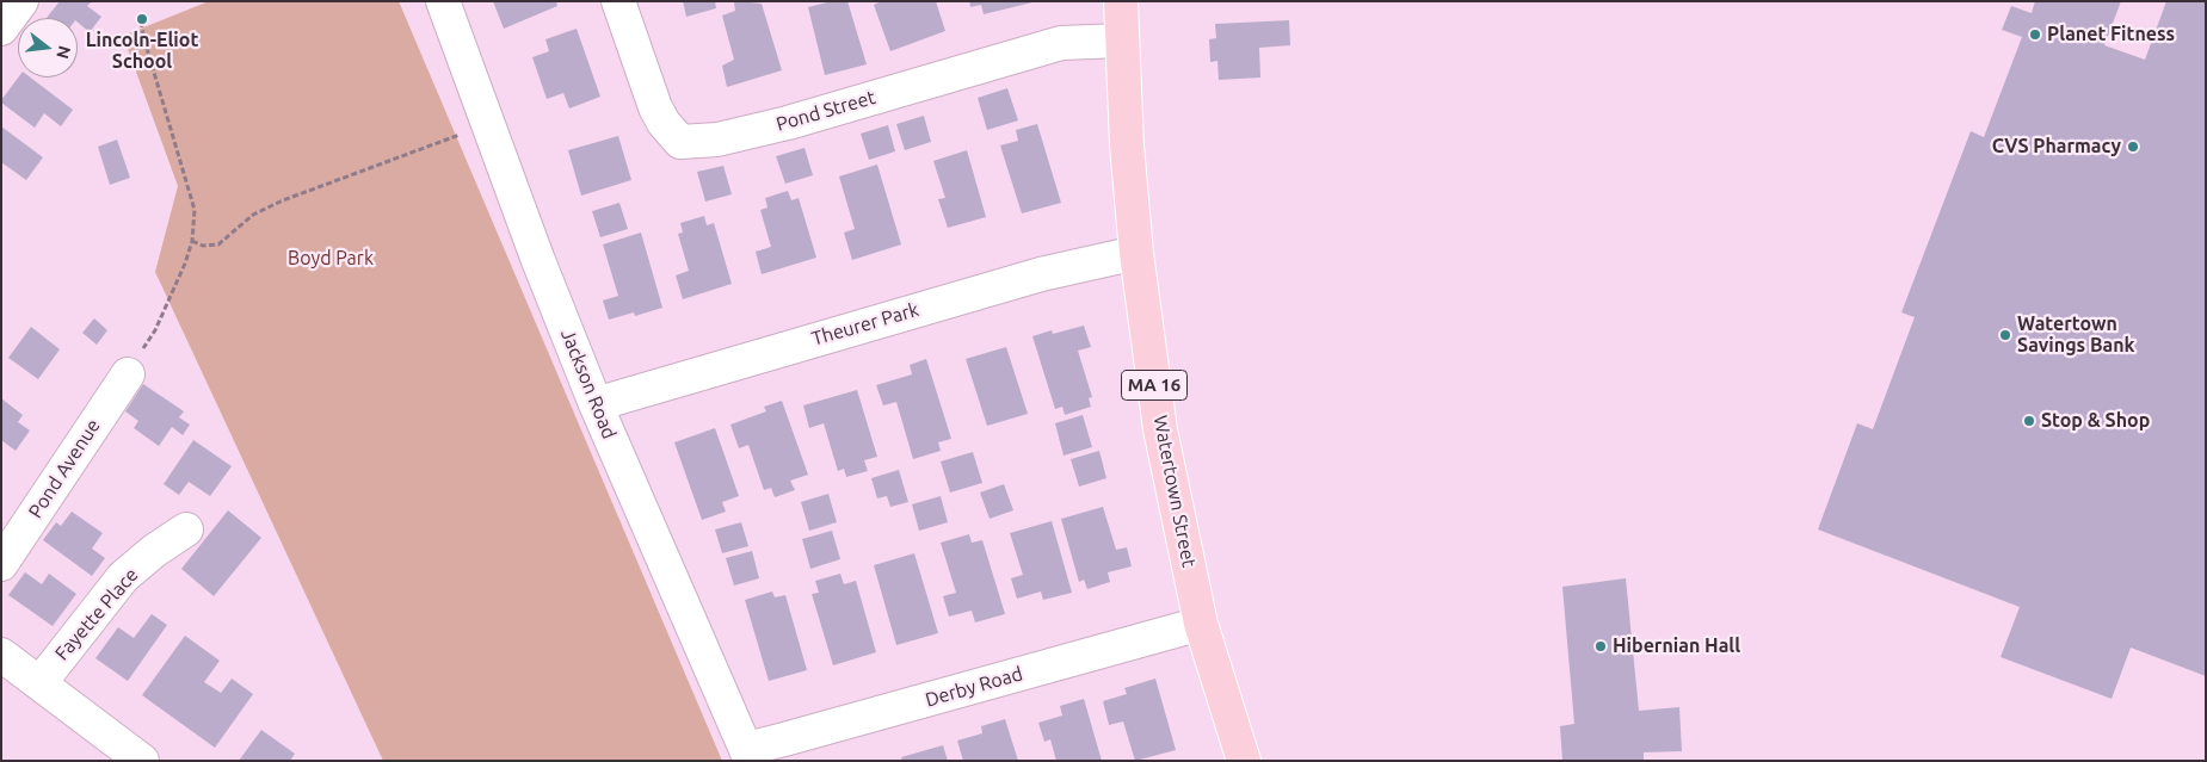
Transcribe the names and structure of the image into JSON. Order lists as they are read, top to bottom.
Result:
{
  "streets": {
    "main road": ["MA 16", "Watertown Street"],
    "street": [
      "Pond Street",
      "Theurer Park",
      "Jackson Road",
      "Pond Avenue",
      "Fayette Place",
      "Derby Road"
    ]
  },
  "crossings": [
    ["Pond Street", "Watertown Street"],
    ["Theurer Park", "Jackson Road"],
    ["Theurer Park", "Watertown Street"],
    ["Jackson Road", "Derby Road"],
    ["Watertown Street", "Derby Road"]
  ],
  "parks": ["Boyd Park"],
  "places": [
    "Lincoln-Eliot School",
    "Planet Fitness",
    "CVS Pharmacy",
    "Watertown Savings Bank",
    "Stop & Shop",
    "Hibernian Hall"
  ],
  "north": "right"
}
